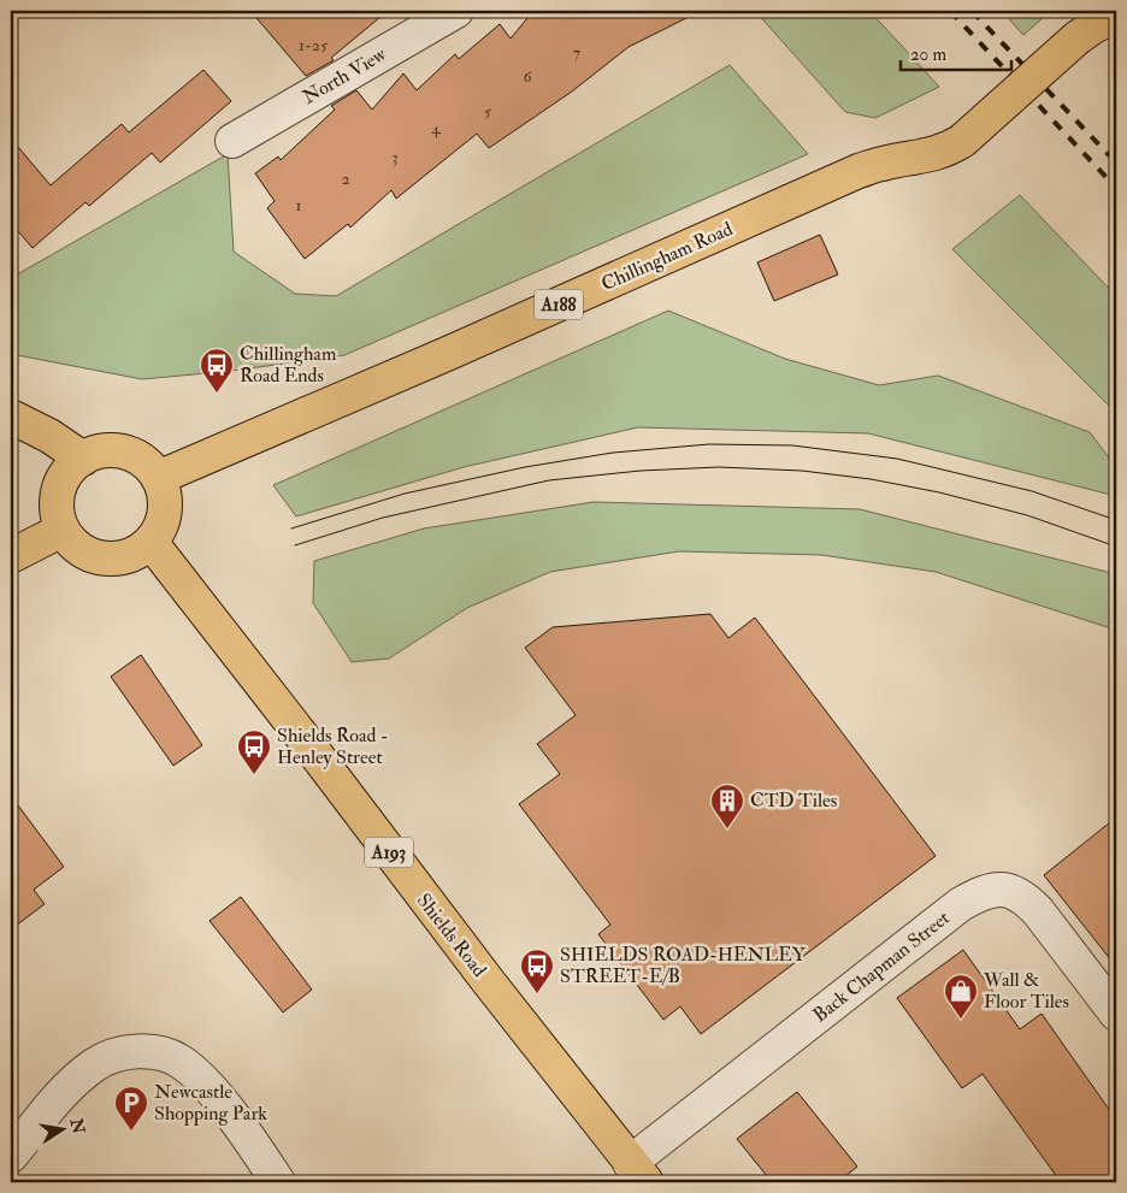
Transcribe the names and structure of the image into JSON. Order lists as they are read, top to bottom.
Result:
{
  "streets": {
    "main road": [
      "Chillingham Road",
      "A188",
      "A193",
      "Shields Road"
    ],
    "street": ["North View", "Back Chapman Street"]
  },
  "crossings": [
    ["Chillingham Road", "Shields Road"],
    ["Shields Road", "Back Chapman Street"]
  ],
  "places": {
    "bus stop": ["Chillingham Road Ends", "Shields Road - Henley Street", "SHIELDS ROAD-HENLEY STREET-E/B"],
    "building": ["CTD Tiles"],
    "shop": ["Wall & Floor Tiles"],
    "parking": ["Newcastle Shopping Park"]
  },
  "house_numbers": [
    "1-25",
    "7",
    "6",
    "5",
    "4",
    "3",
    "2",
    "1"
  ],
  "scale_bar": "20 m",
  "north": "right"
}
